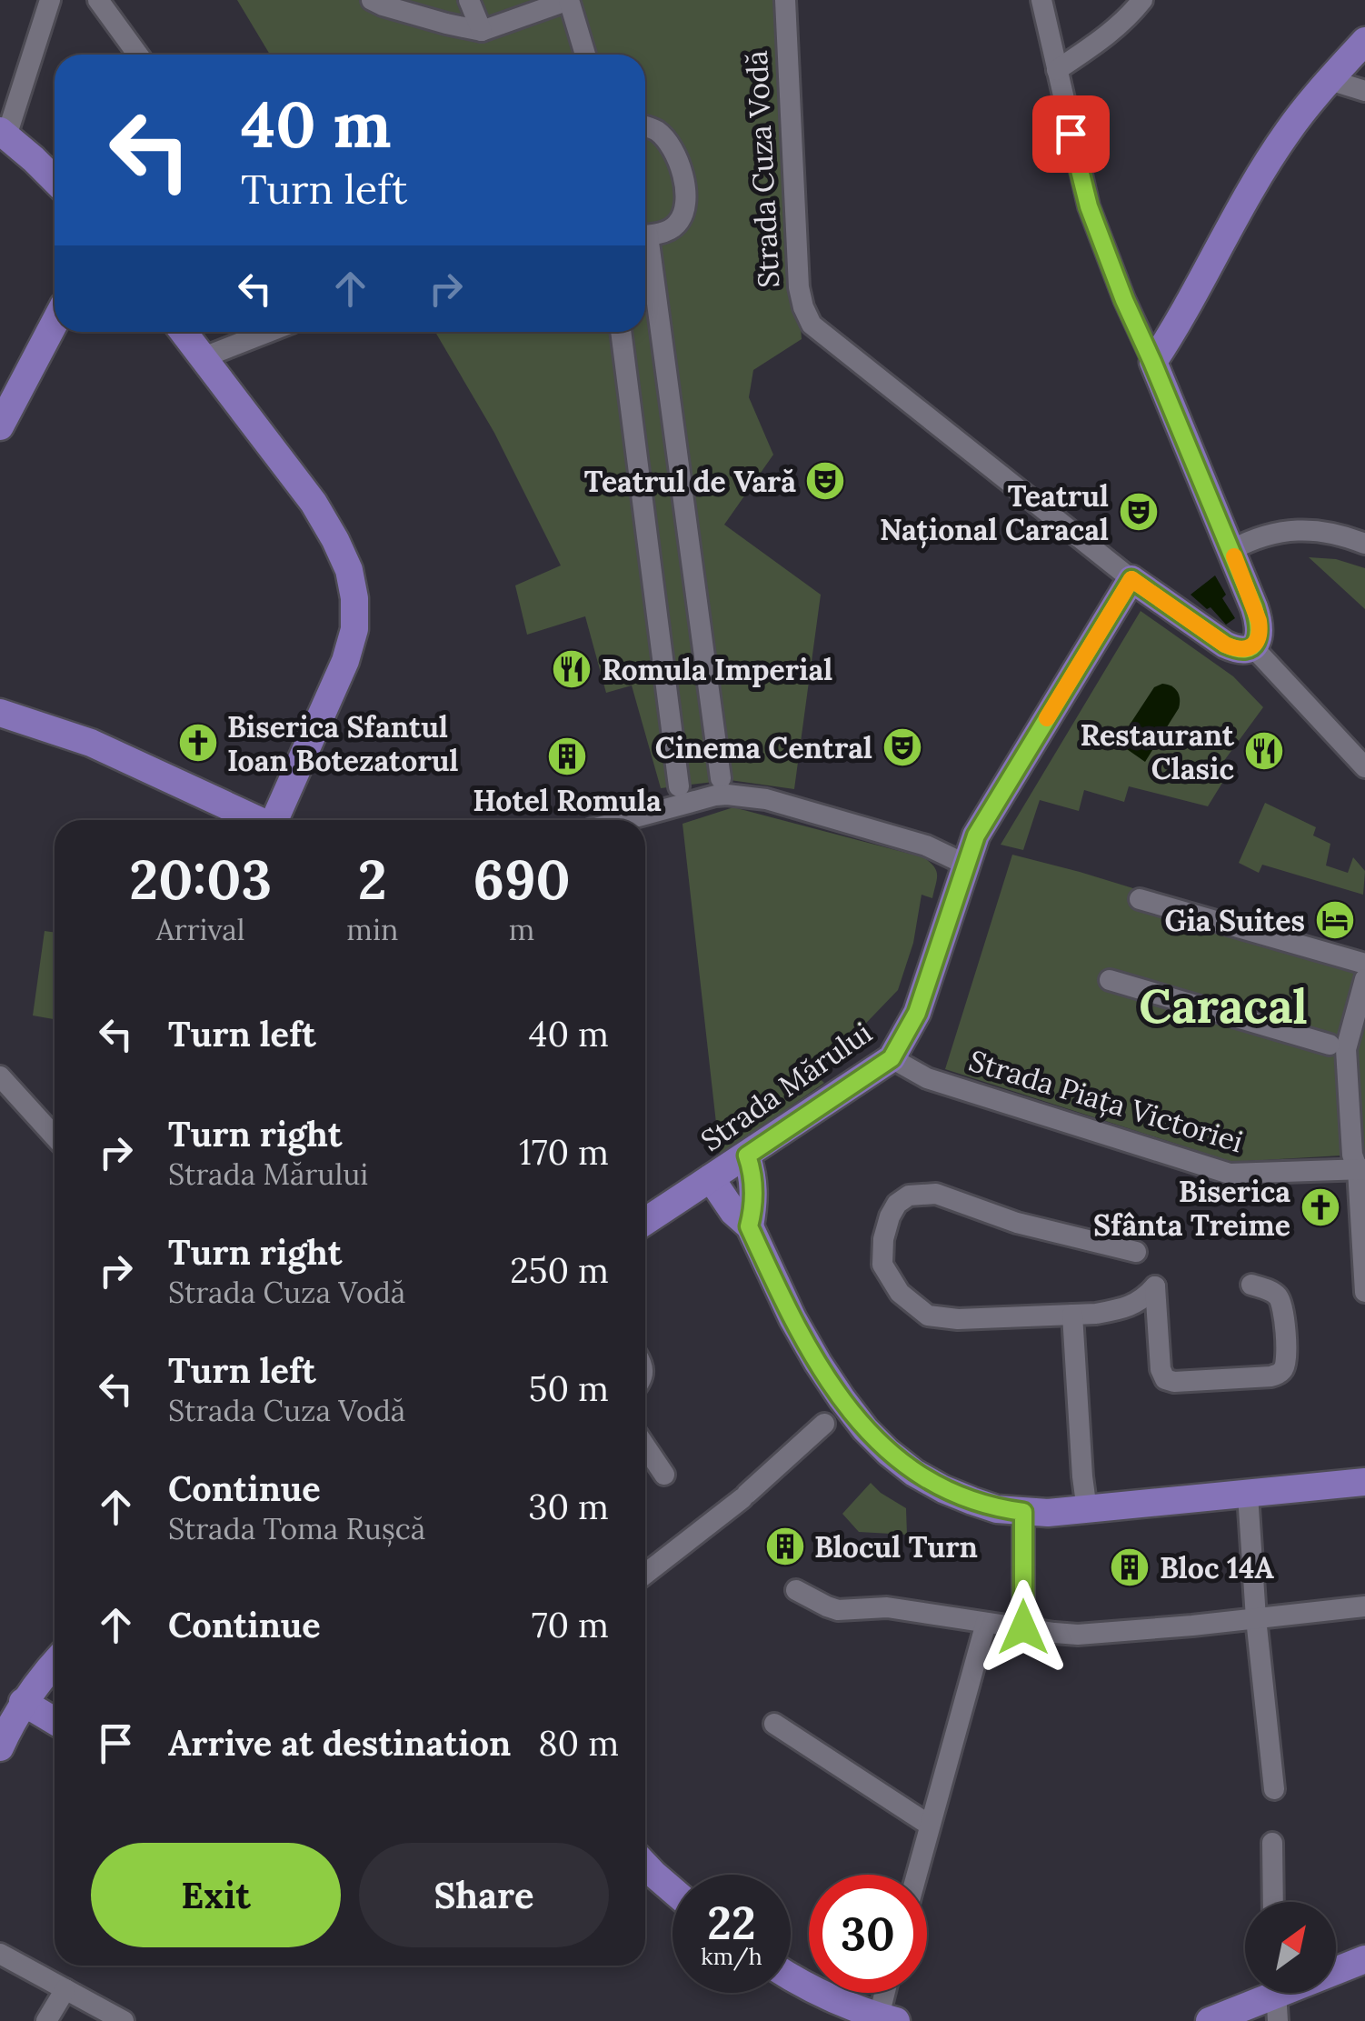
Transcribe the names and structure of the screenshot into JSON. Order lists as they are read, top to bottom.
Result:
{
  "streets": {
    "main road": ["Strada Cuza Vodă", "Strada Mărului"],
    "street": ["Strada Piața Victoriei"]
  },
  "crossings": [
    ["Strada Cuza Vodă", "Strada Mărului"],
    ["Strada Mărului", "Strada Piața Victoriei"]
  ],
  "districts": ["Caracal"],
  "places": {
    "theatre": ["Teatrul de Vară", "Teatrul Național Caracal", "Cinema Central"],
    "restaurant": ["Romula Imperial", "Restaurant Clasic"],
    "church": ["Biserica Sfantul Ioan Botezatorul", "Biserica Sfânta Treime"],
    "building": ["Hotel Romula", "Blocul Turn", "Bloc 14A"],
    "hotel": ["Gia Suites"]
  },
  "north": "top right",
  "page": {
    "turn": ["40 m", "Turn left"],
    "eta": [
      "20:03",
      "Arrival",
      "2",
      "min",
      "690",
      "m"
    ],
    "list": [
      {
        "name": "Turn left",
        "value": "40 m"
      },
      {
        "name": "Turn right",
        "note": "Strada Mărului",
        "value": "170 m"
      },
      {
        "name": "Turn right",
        "note": "Strada Cuza Vodă",
        "value": "250 m"
      },
      {
        "name": "Turn left",
        "note": "Strada Cuza Vodă",
        "value": "50 m"
      },
      {
        "name": "Continue",
        "note": "Strada Toma Rușcă",
        "value": "30 m"
      },
      {
        "name": "Continue",
        "value": "70 m"
      },
      {
        "name": "Arrive at destination",
        "value": "80 m"
      }
    ],
    "buttons": ["Exit", "Share"],
    "speed": "22 km/h",
    "limit": "30"
  }
}
